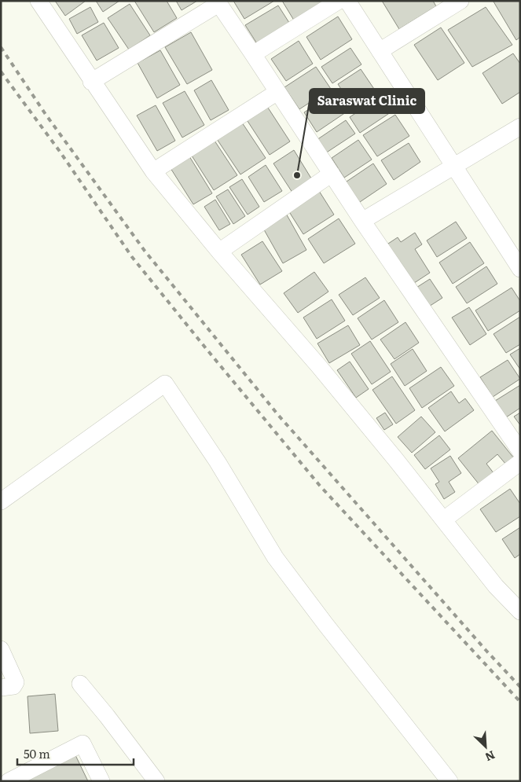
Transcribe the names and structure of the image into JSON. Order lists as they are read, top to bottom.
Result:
{
  "places": ["Saraswat Clinic"],
  "scale_bar": "50 m",
  "north": "bottom right"
}
